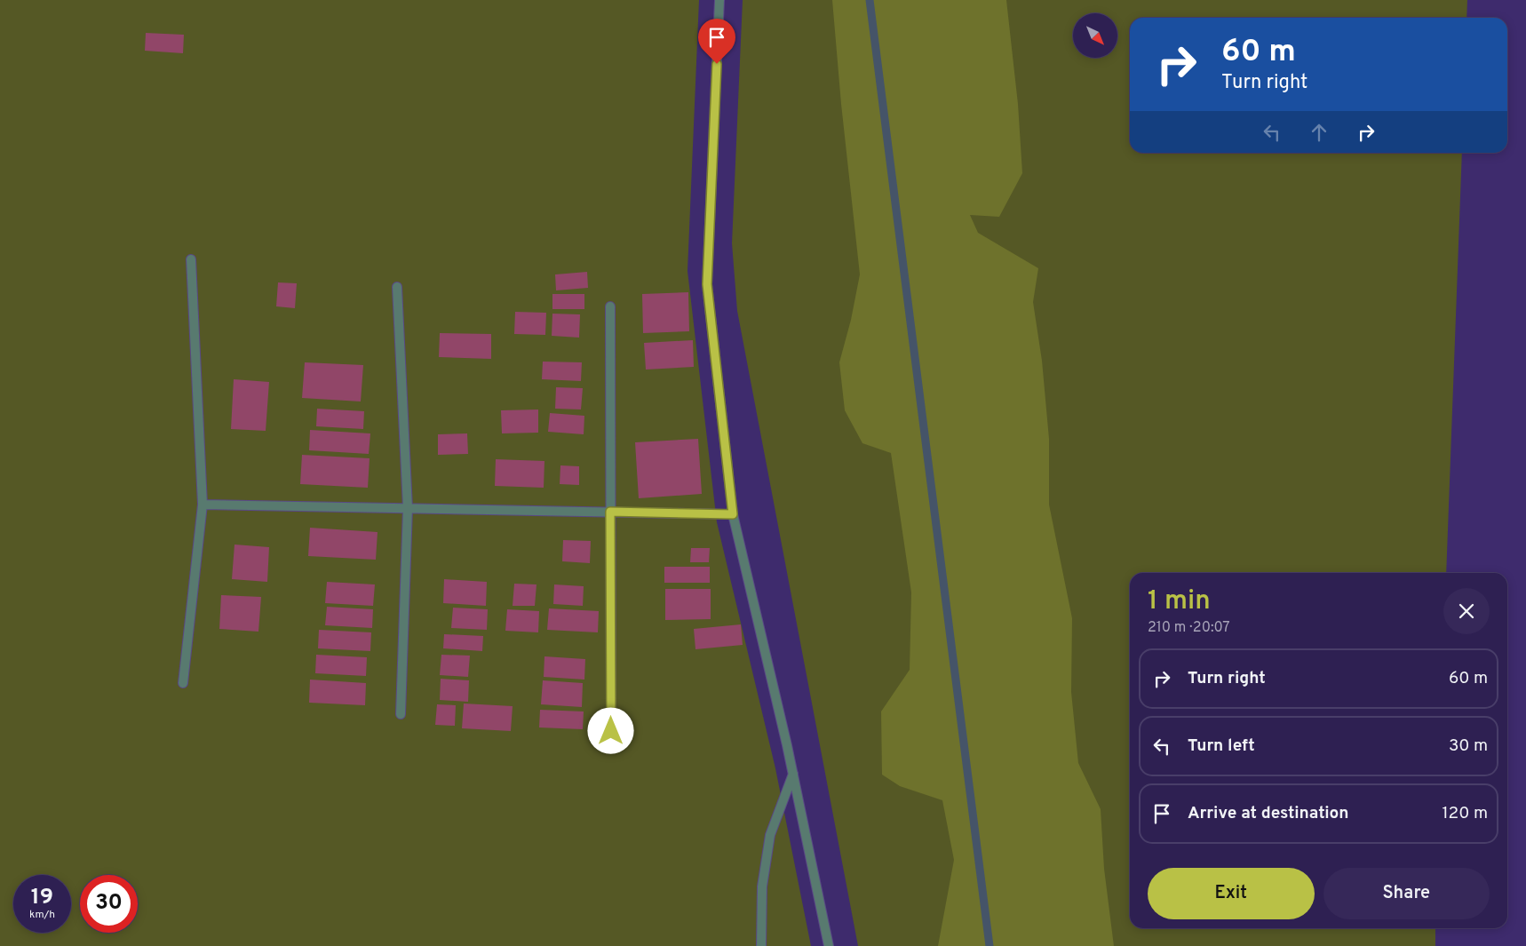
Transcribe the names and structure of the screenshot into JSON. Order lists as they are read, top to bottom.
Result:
{
  "north": "bottom right",
  "page": {
    "turn": ["60 m", "Turn right"],
    "heading": ["1 min", "210 m · 20:07"],
    "list": [
      {
        "name": "Turn right",
        "value": "60 m"
      },
      {
        "name": "Turn left",
        "value": "30 m"
      },
      {
        "name": "Arrive at destination",
        "value": "120 m"
      }
    ],
    "buttons": ["Exit", "Share"],
    "speed": "19 km/h",
    "limit": "30"
  }
}
